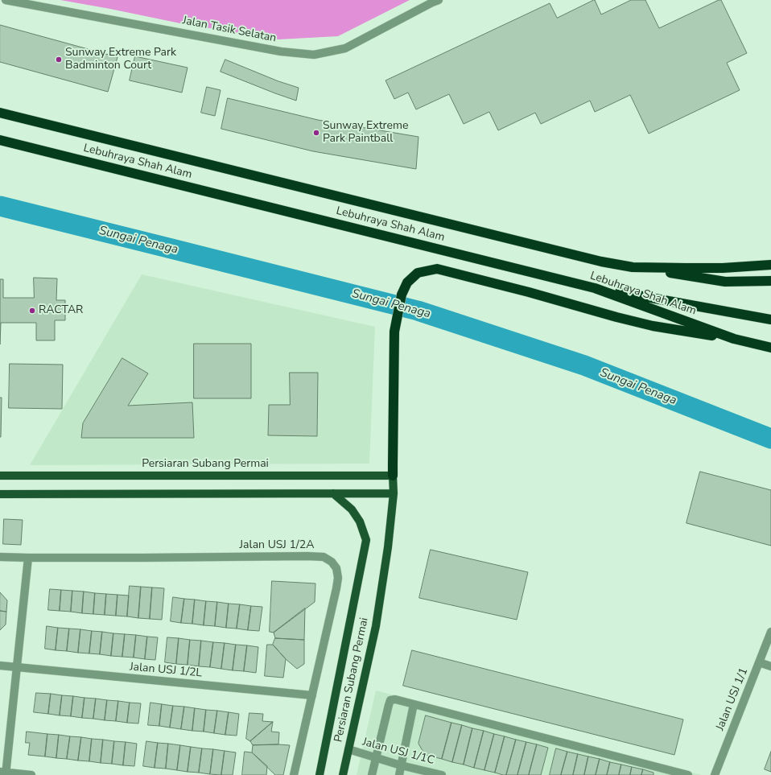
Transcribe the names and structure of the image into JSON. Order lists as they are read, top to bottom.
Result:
{
  "streets": {
    "highway": ["Lebuhraya Shah Alam"],
    "main road": ["Persiaran Subang Permai"],
    "street": [
      "Jalan Tasik Selatan",
      "Jalan USJ 1/2A",
      "Jalan USJ 1/2L",
      "Jalan USJ 1/1",
      "Jalan USJ 1/1C"
    ]
  },
  "crossings": [
    ["Persiaran Subang Permai", "Jalan USJ 1/1C"],
    ["Jalan USJ 1/2A", "Jalan USJ 1/2L"]
  ],
  "water": ["Sungai Penaga"],
  "places": ["Sunway Extreme Park Badminton Court", "Sunway Extreme Park Paintball", "RACTAR"]
}
